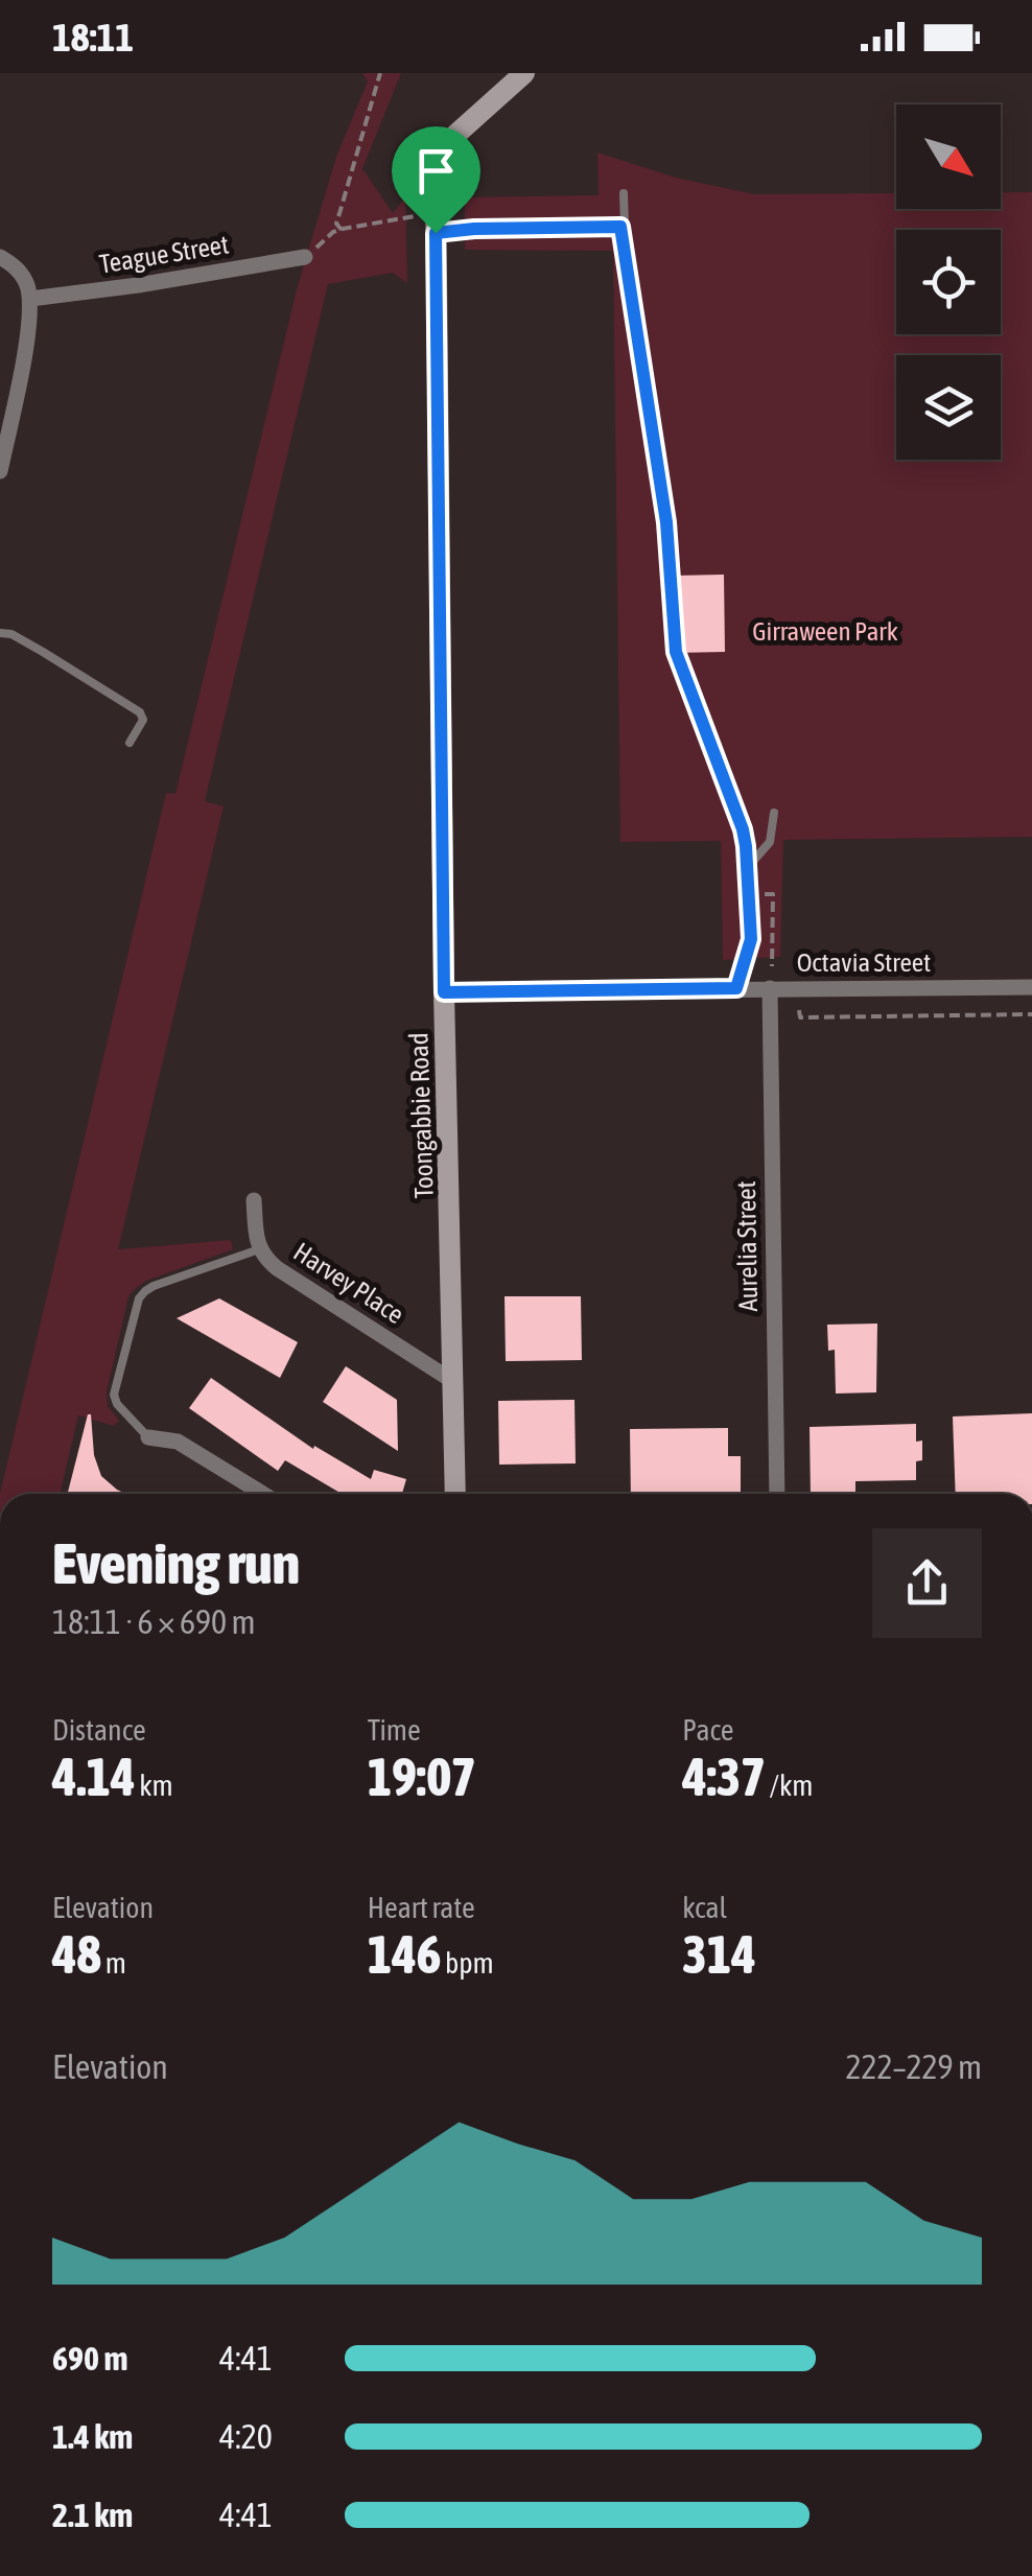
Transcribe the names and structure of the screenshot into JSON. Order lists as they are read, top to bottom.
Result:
{
  "streets": {
    "main road": ["Toongabbie Road"],
    "street": [
      "Teague Street",
      "Octavia Street",
      "Aurelia Street",
      "Harvey Place"
    ]
  },
  "crossings": [
    ["Octavia Street", "Toongabbie Road"],
    ["Octavia Street", "Aurelia Street"],
    ["Toongabbie Road", "Harvey Place"]
  ],
  "parks": ["Girraween Park"],
  "north": "bottom right",
  "page": {
    "status": "18:11",
    "heading": ["Evening run", "18:11 · 6 × 690 m"],
    "stats": [
      ["Distance", "4.14 km"],
      ["Time", "19:07"],
      ["Pace", "4:37 /km"],
      ["Elevation", "48 m"],
      ["Heart rate", "146 bpm"],
      ["kcal", "314"]
    ],
    "chart": ["Elevation", "222–229 m"],
    "list": [
      {
        "name": "690 m",
        "note": "4:41"
      },
      {
        "name": "1.4 km",
        "note": "4:20"
      },
      {
        "name": "2.1 km",
        "note": "4:41"
      }
    ]
  }
}
